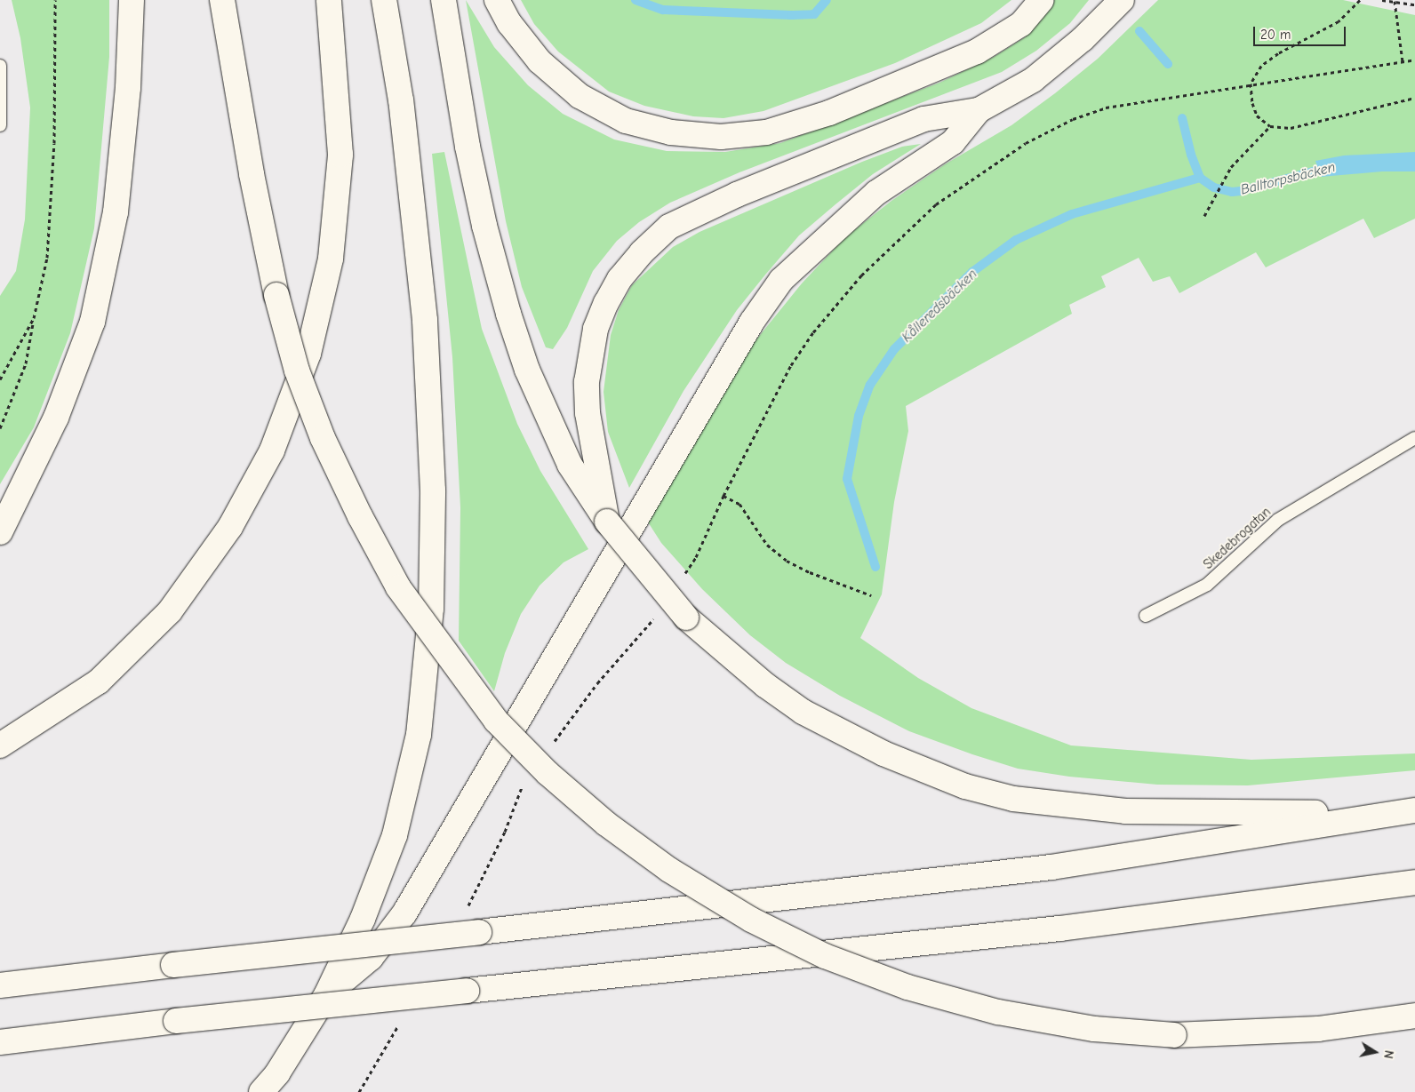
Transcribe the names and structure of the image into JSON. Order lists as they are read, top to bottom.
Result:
{
  "streets": {
    "lane": ["Skedebrogatan"]
  },
  "water": ["Balltorpsbäcken", "Kålleredsbäcken"],
  "scale_bar": "20 m",
  "north": "right"
}
